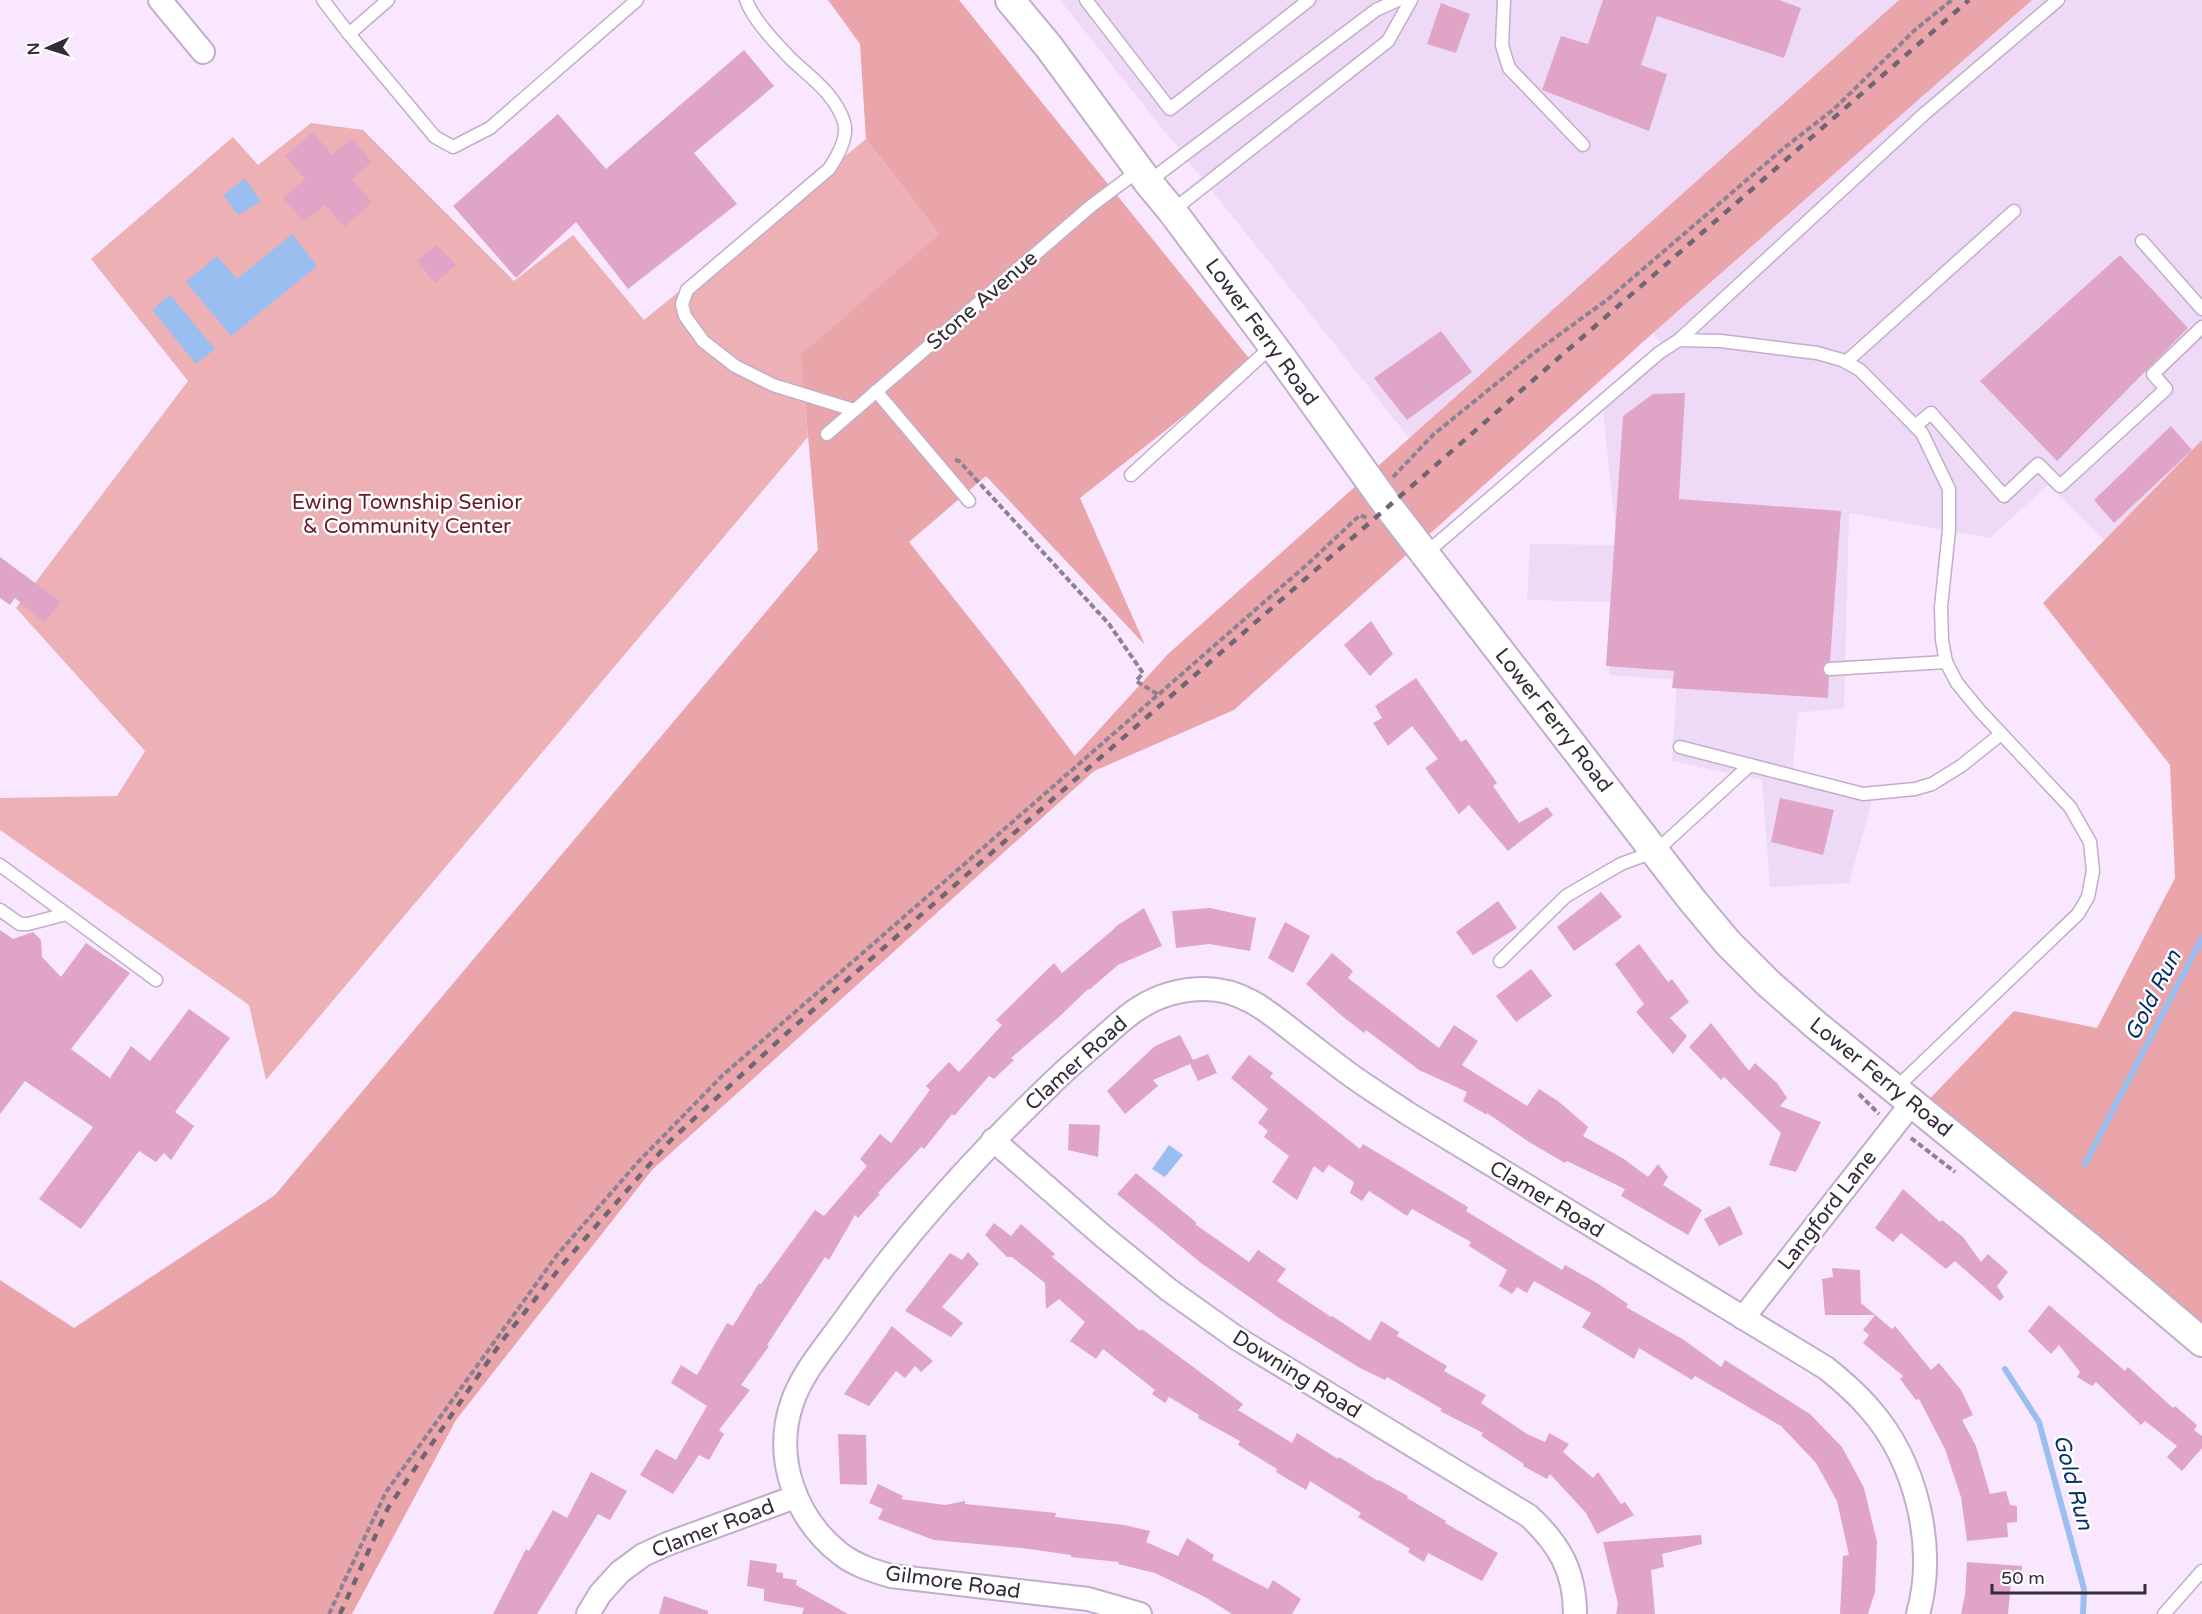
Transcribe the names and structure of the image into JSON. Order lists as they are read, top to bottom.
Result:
{
  "streets": {
    "street": [
      "Lower Ferry Road",
      "Clamer Road",
      "Langford Lane",
      "Downing Road",
      "Gilmore Road"
    ],
    "lane": ["Stone Avenue"]
  },
  "crossings": [
    ["Stone Avenue", "Lower Ferry Road"],
    ["Lower Ferry Road", "Langford Lane"],
    ["Clamer Road", "Langford Lane"],
    ["Clamer Road", "Downing Road"],
    ["Clamer Road", "Gilmore Road"]
  ],
  "water": ["Gold Run"],
  "parks": ["Ewing Township Senior & Community Center"],
  "scale_bar": "50 m",
  "north": "left"
}
